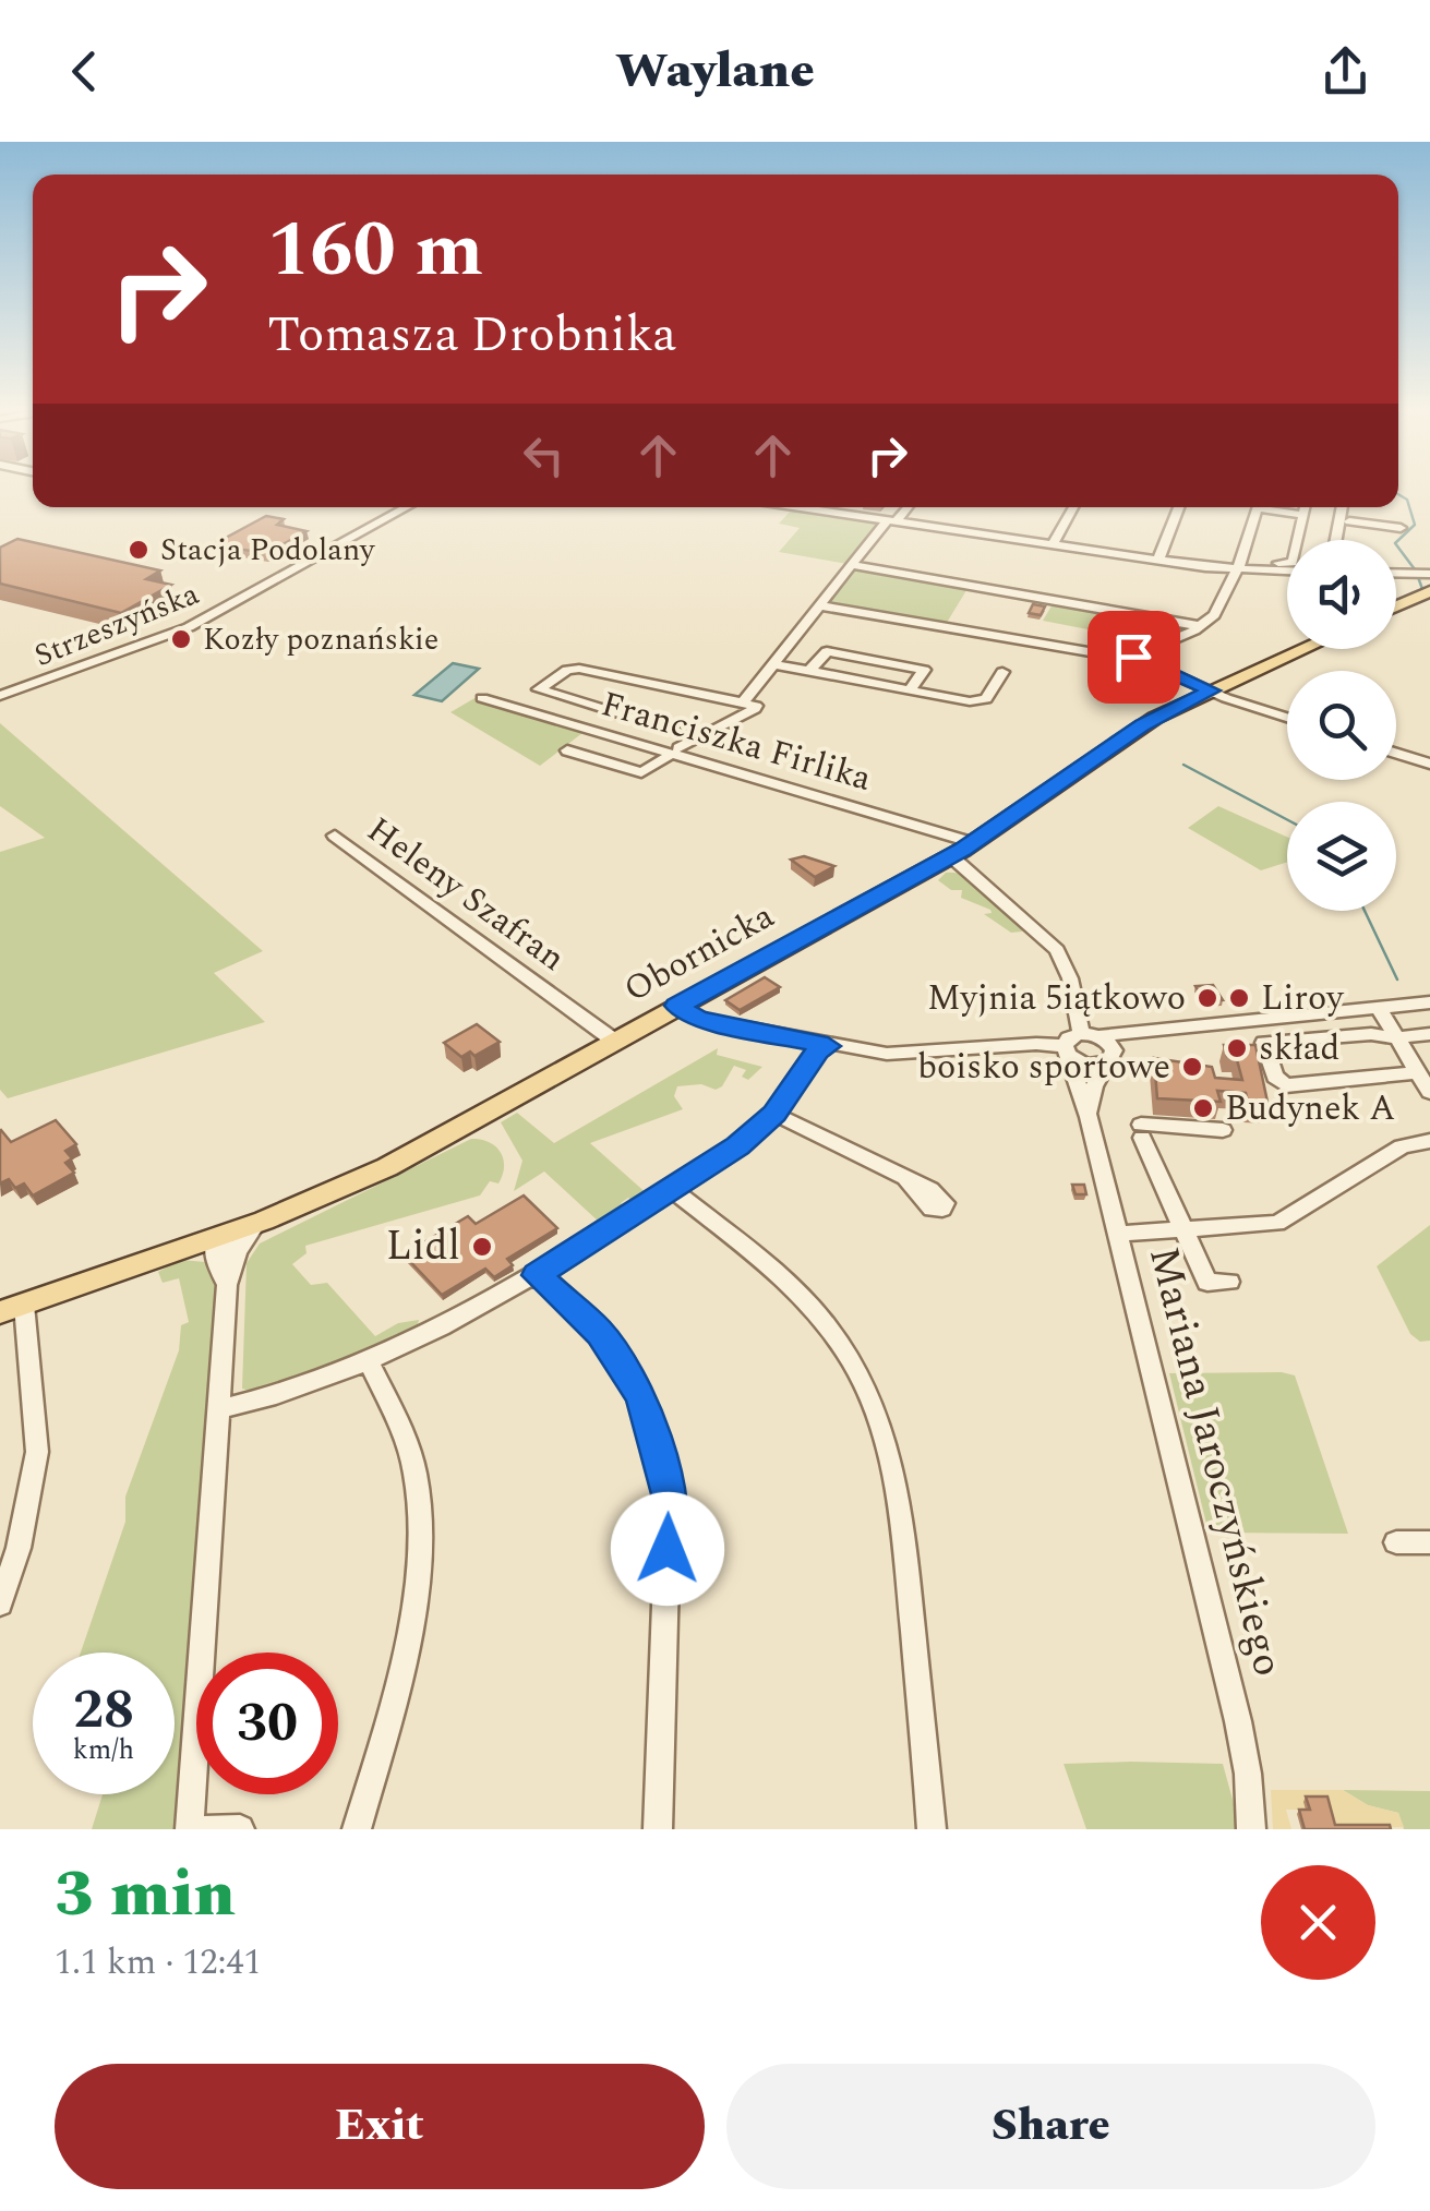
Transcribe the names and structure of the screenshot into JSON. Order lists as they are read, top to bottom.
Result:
{
  "streets": {
    "main road": ["Obornicka"],
    "street": [
      "Strzeszyńska",
      "Franciszka Firlika",
      "Heleny Szafran",
      "Mariana Jaroczyńskiego"
    ]
  },
  "crossings": [
    ["Franciszka Firlika", "Obornicka"],
    ["Heleny Szafran", "Obornicka"]
  ],
  "places": [
    "Stacja Podolany",
    "Kozły poznańskie",
    "Myjnia 5iątkowo",
    "Liroy",
    "skład",
    "boisko sportowe",
    "Budynek A",
    "Lidl"
  ],
  "page": {
    "header": "Waylane",
    "turn": ["160 m", "Tomasza Drobnika"],
    "speed": "28 km/h",
    "limit": "30",
    "heading": ["3 min", "1.1 km · 12:41"],
    "buttons": ["Exit", "Share"]
  }
}
